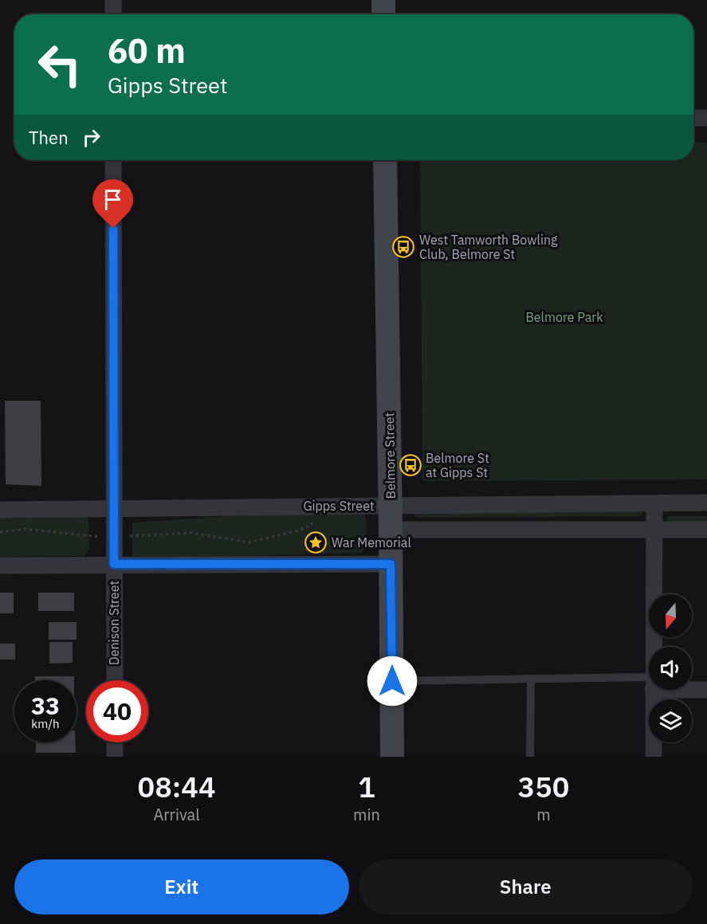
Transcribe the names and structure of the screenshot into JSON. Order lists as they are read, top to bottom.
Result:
{
  "streets": {
    "street": ["Belmore Street", "Gipps Street", "Denison Street"]
  },
  "crossings": [
    ["Belmore Street", "Gipps Street"],
    ["Gipps Street", "Denison Street"]
  ],
  "parks": ["Belmore Park"],
  "places": {
    "bus stop": ["West Tamworth Bowling Club, Belmore St", "Belmore St at Gipps St"],
    "place": ["War Memorial"]
  },
  "north": "bottom",
  "page": {
    "turn": ["60 m", "Gipps Street"],
    "then": "Then",
    "speed": "33 km/h",
    "limit": "40",
    "eta": [
      "08:44",
      "Arrival",
      "1",
      "min",
      "350",
      "m"
    ],
    "buttons": ["Exit", "Share"]
  }
}
